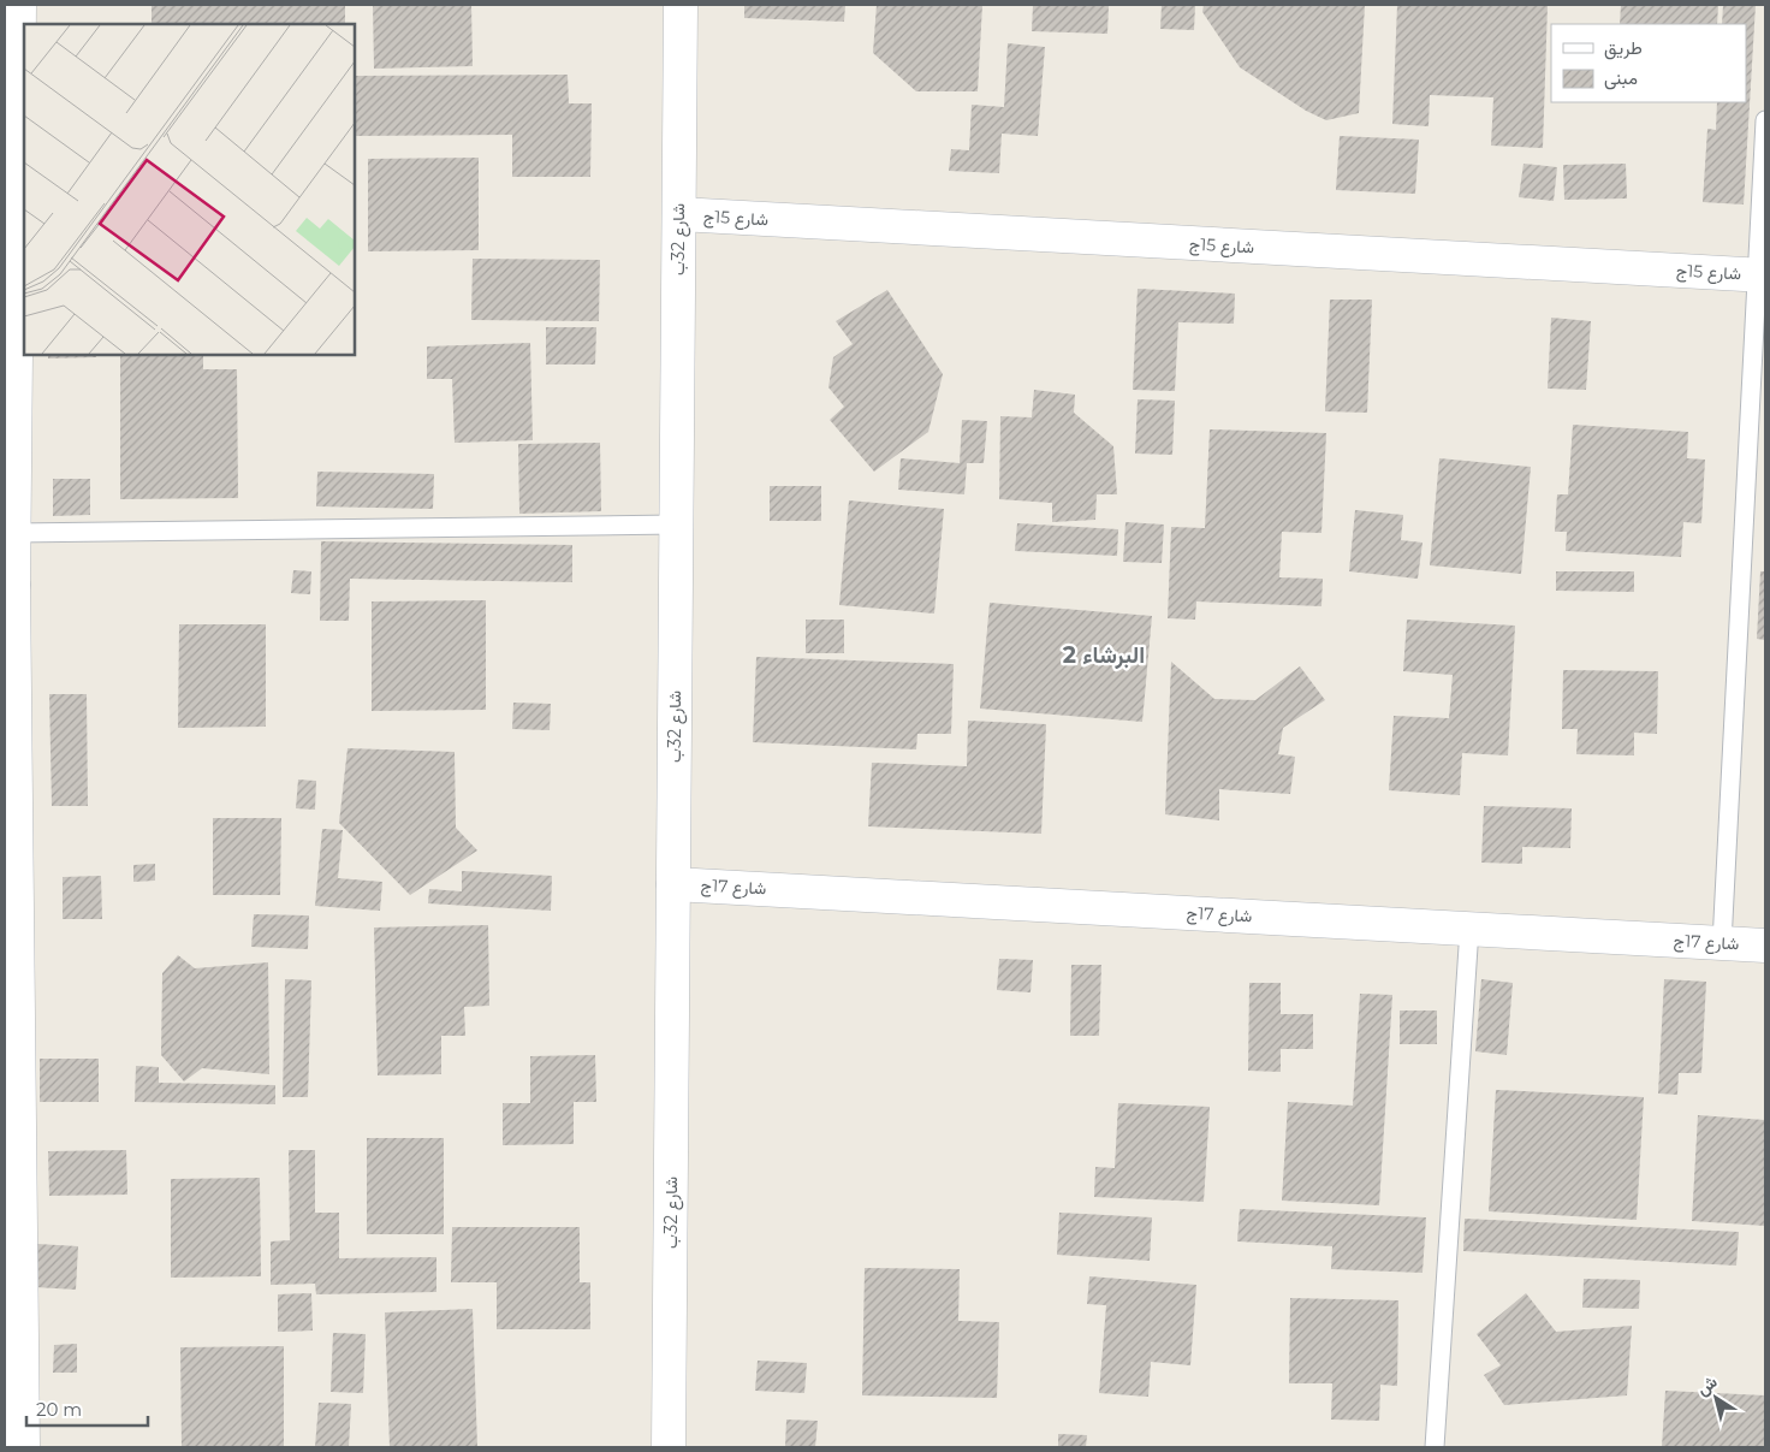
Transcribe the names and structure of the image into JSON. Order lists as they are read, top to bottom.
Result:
{
  "streets": {
    "street": ["شارع 15ج", "شارع 32ب", "شارع 17ج"]
  },
  "crossings": [
    ["شارع 15ج", "شارع 32ب"],
    ["شارع 32ب", "شارع 17ج"]
  ],
  "districts": ["البرشاء 2"],
  "legend": ["طريق", "مبنى"],
  "scale_bar": "20 m",
  "north": "top left"
}
